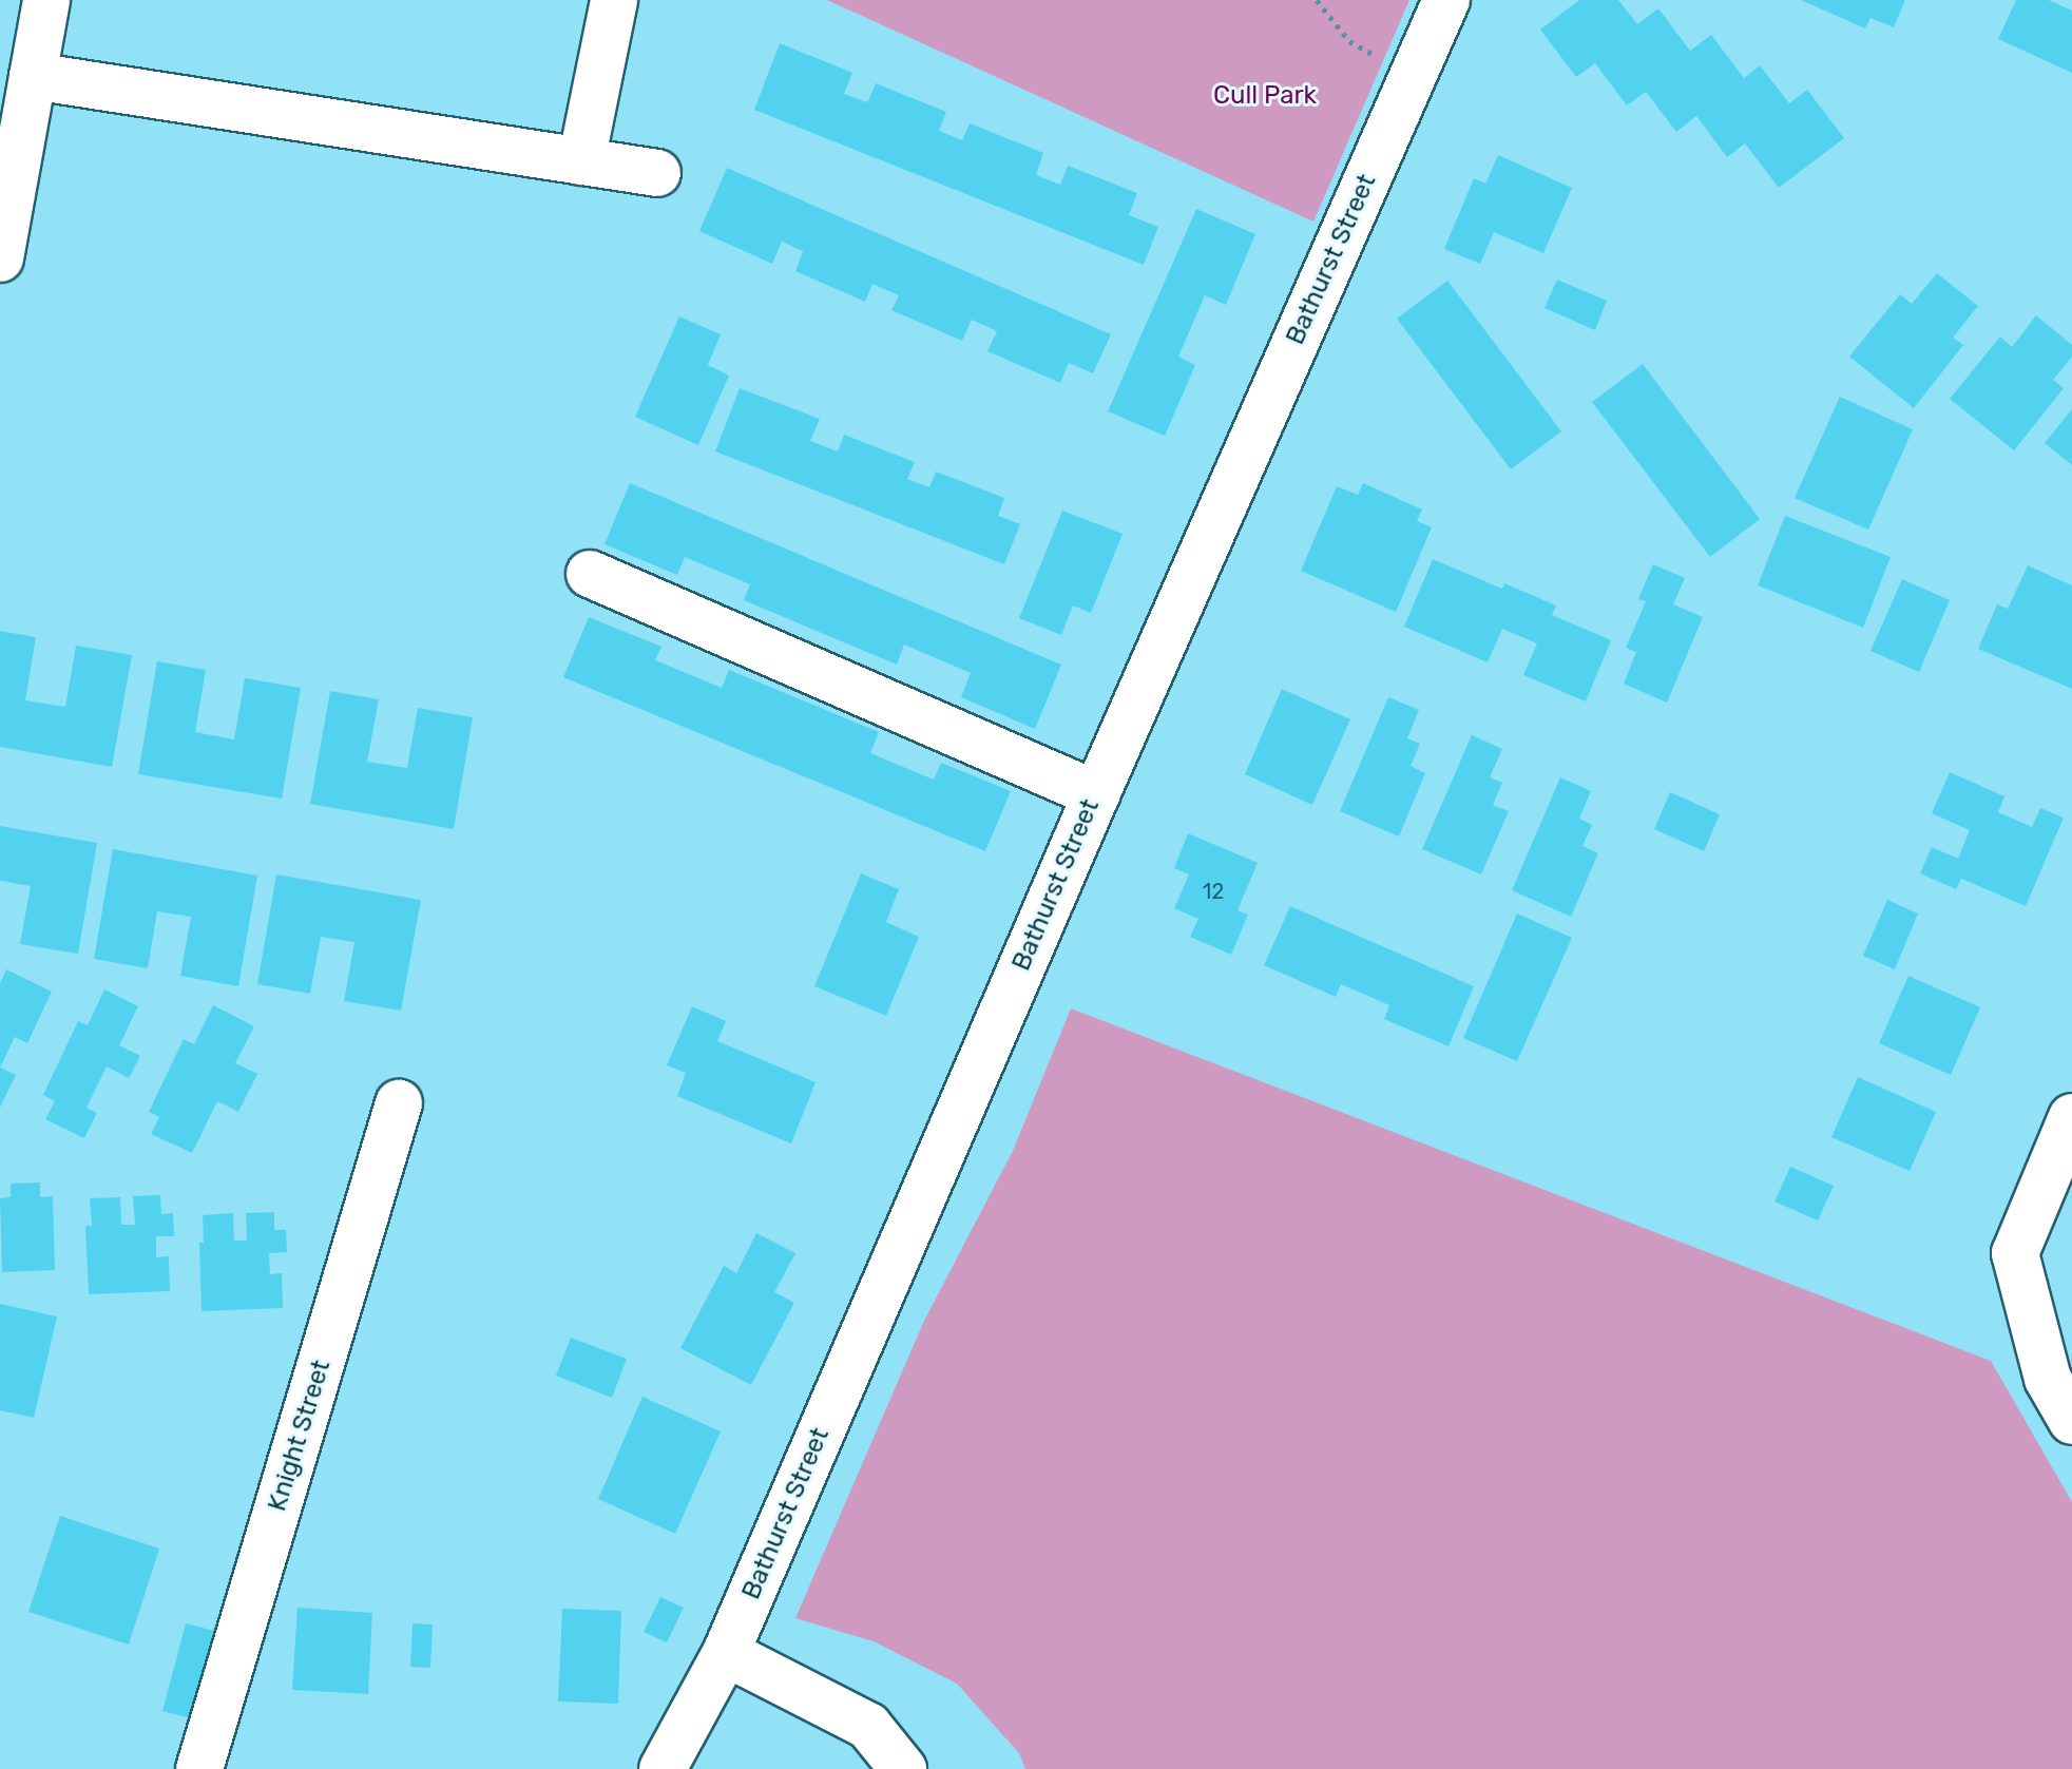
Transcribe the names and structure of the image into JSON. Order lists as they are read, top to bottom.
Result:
{
  "streets": {
    "street": ["Bathurst Street", "Knight Street"]
  },
  "parks": ["Cull Park"],
  "house_numbers": ["12"]
}
